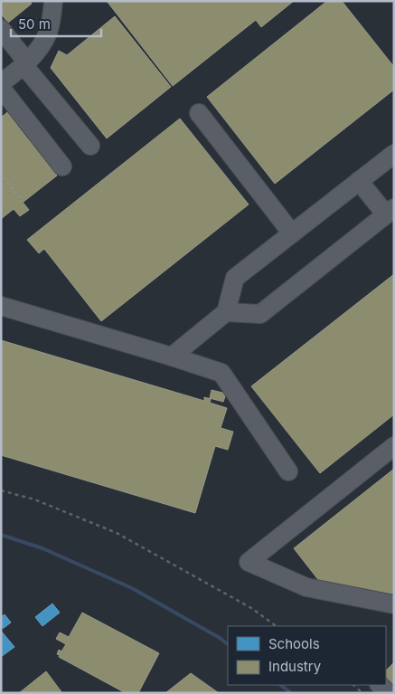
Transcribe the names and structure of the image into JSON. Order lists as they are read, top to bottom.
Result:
{
  "legend": ["Schools", "Industry"],
  "scale_bar": "50 m"
}
